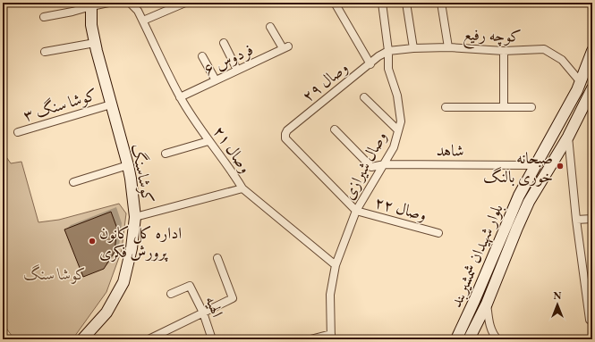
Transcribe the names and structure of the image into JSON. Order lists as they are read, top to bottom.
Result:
{
  "streets": {
    "main road": ["کوشاسنگ", "بلوار شهیدان شمشیربند"],
    "street": [
      "کوچه رفیع",
      "فردوس ۶",
      "وصال ۲۹",
      "کوشا سنگ ۳",
      "وصال ۲۱",
      "شاهد",
      "وصال شیرازی",
      "وصال ۲۲",
      "الهیه"
    ]
  },
  "crossings": [
    ["کوچه رفیع", "وصال ۲۹"],
    ["کوچه رفیع", "وصال شیرازی"],
    ["کوچه رفیع", "بلوار شهیدان شمشیربند"],
    ["فردوس ۶", "وصال ۲۱"],
    ["وصال ۲۹", "وصال شیرازی"],
    ["وصال ۲۹", "وصال ۲۲"],
    ["کوشا سنگ ۳", "کوشاسنگ"],
    ["وصال ۲۱", "وصال شیرازی"],
    ["شاهد", "وصال شیرازی"],
    ["شاهد", "بلوار شهیدان شمشیربند"],
    ["وصال شیرازی", "وصال ۲۲"]
  ],
  "parks": ["کوشا سنگ"],
  "places": ["صبحانه خوری بالنگ", "اداره کل کانون پرورش فکری"],
  "north": "top"
}
